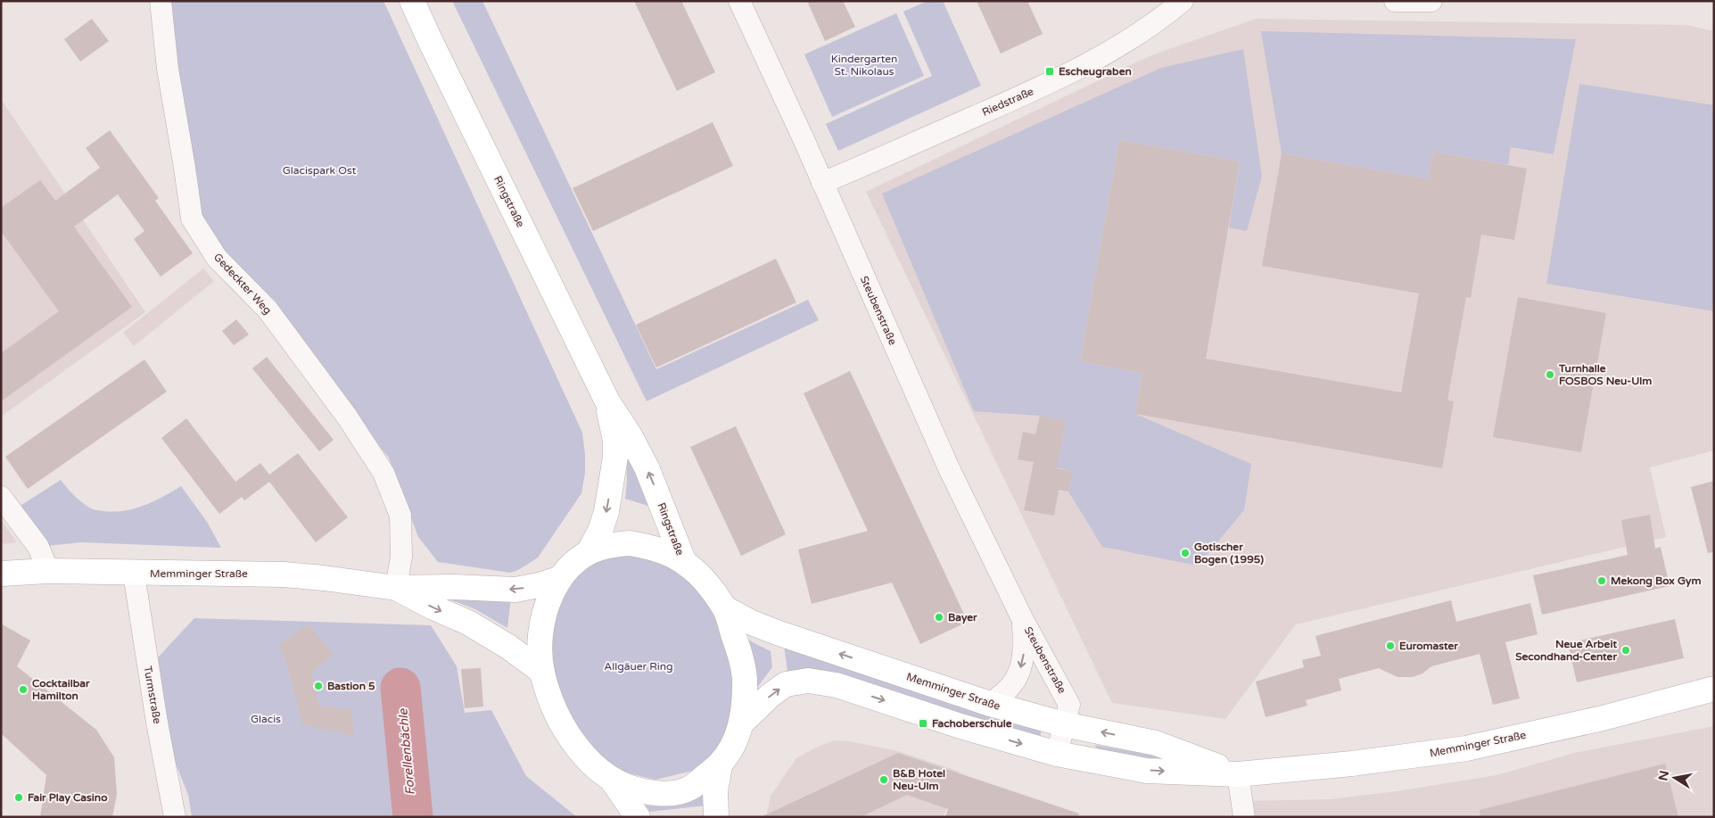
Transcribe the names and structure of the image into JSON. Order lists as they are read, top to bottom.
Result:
{
  "streets": {
    "main road": ["Ringstraße", "Memminger Straße"],
    "street": [
      "Riedstraße",
      "Gedeckter Weg",
      "Steubenstraße",
      "Turmstraße"
    ]
  },
  "crossings": [
    ["Riedstraße", "Steubenstraße"],
    ["Gedeckter Weg", "Memminger Straße"],
    ["Steubenstraße", "Memminger Straße"],
    ["Memminger Straße", "Turmstraße"]
  ],
  "water": ["Forellenbächle"],
  "parks": [
    "Kindergarten St. Nikolaus",
    "Glacispark Ost",
    "Allgäuer Ring",
    "Glacis"
  ],
  "places": {
    "transit": ["Escheugraben", "Fachoberschule"],
    "other": [
      "Turnhalle FOSBOS Neu-Ulm",
      "Gotischer Bogen (1995)",
      "Mekong Box Gym",
      "Bayer",
      "Euromaster",
      "Neue Arbeit Secondhand-Center",
      "Bastion 5",
      "Cocktailbar Hamilton",
      "B&B Hotel Neu-Ulm",
      "Fair Play Casino"
    ]
  },
  "north": "left"
}
